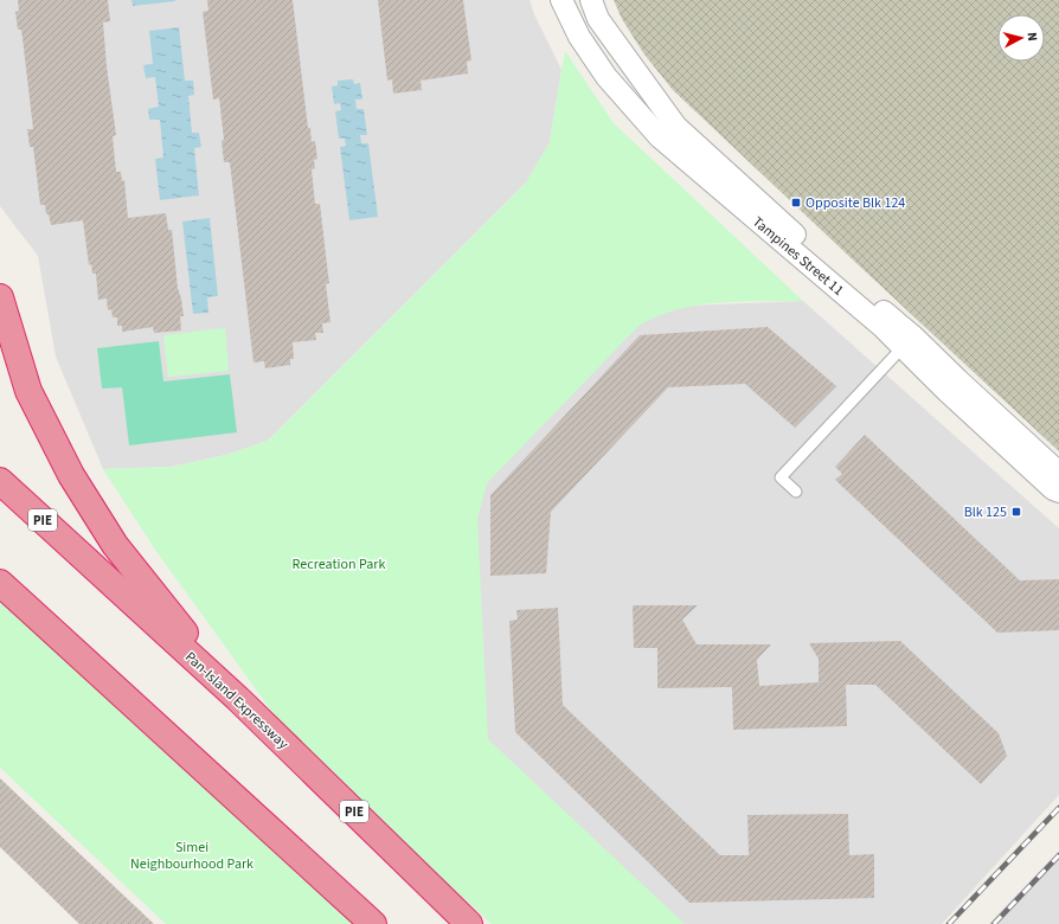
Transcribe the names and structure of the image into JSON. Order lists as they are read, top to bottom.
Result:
{
  "streets": {
    "highway": ["PIE", "Pan-Island Expressway"],
    "street": ["Tampines Street 11"]
  },
  "parks": ["Recreation Park", "Simei Neighbourhood Park"],
  "places": {
    "transit": ["Opposite Blk 124", "Blk 125"]
  },
  "north": "right"
}
